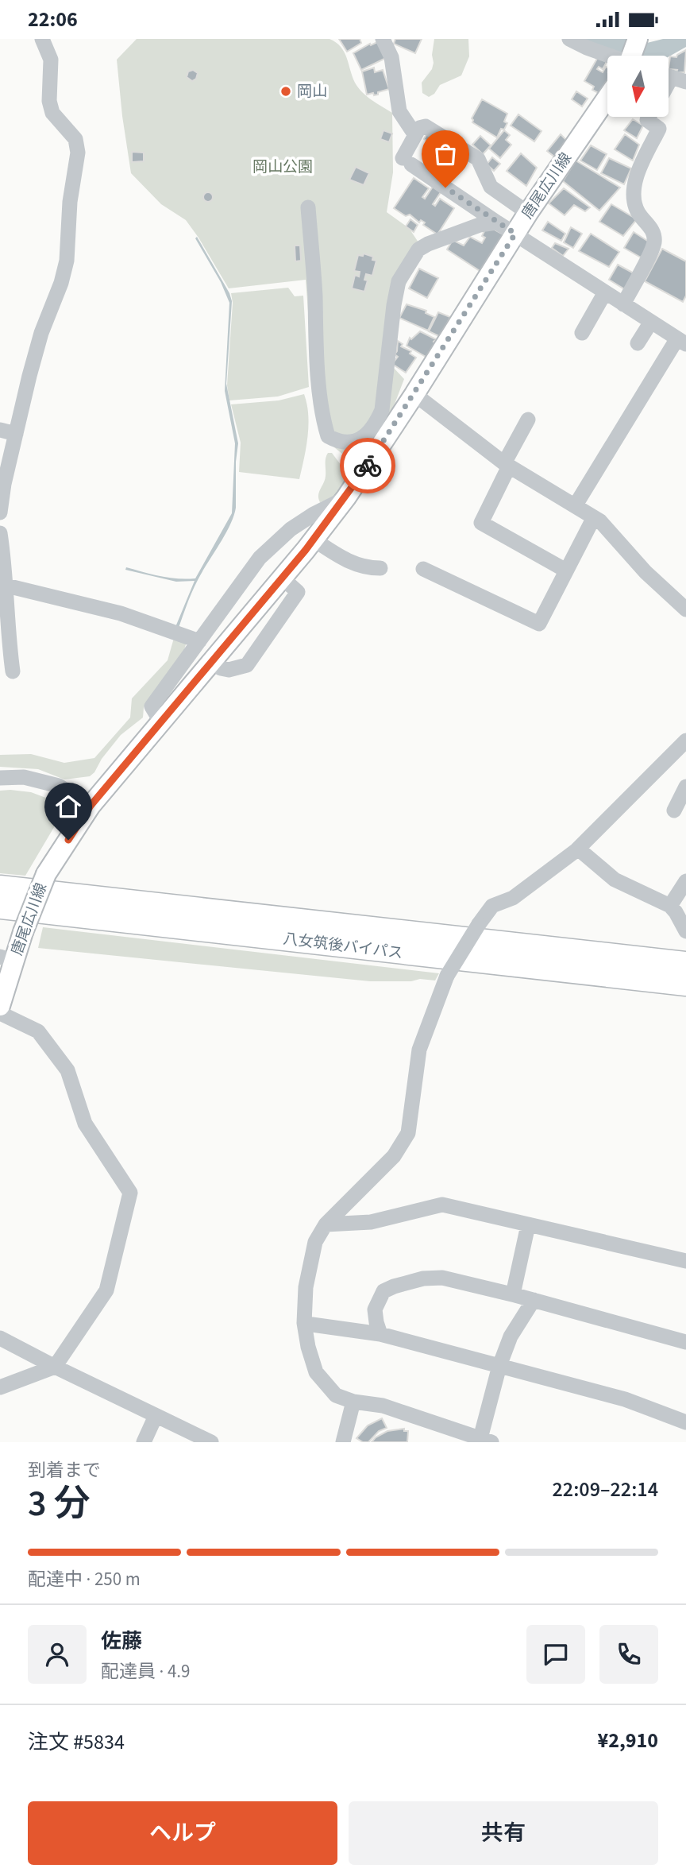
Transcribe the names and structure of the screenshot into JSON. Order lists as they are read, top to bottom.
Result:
{
  "streets": {
    "highway": ["八女筑後バイパス"],
    "main road": ["唐尾広川線"]
  },
  "parks": ["岡山公園"],
  "places": ["岡山"],
  "north": "bottom",
  "page": {
    "status": "22:06",
    "heading": ["3 分", "到着まで", "22:09–22:14"],
    "panel": [
      "佐藤",
      "配達員 · 4.9",
      "注文 #5834",
      "¥2,910"
    ],
    "bar": "配達中 · 250 m",
    "buttons": ["ヘルプ", "共有"]
  }
}
